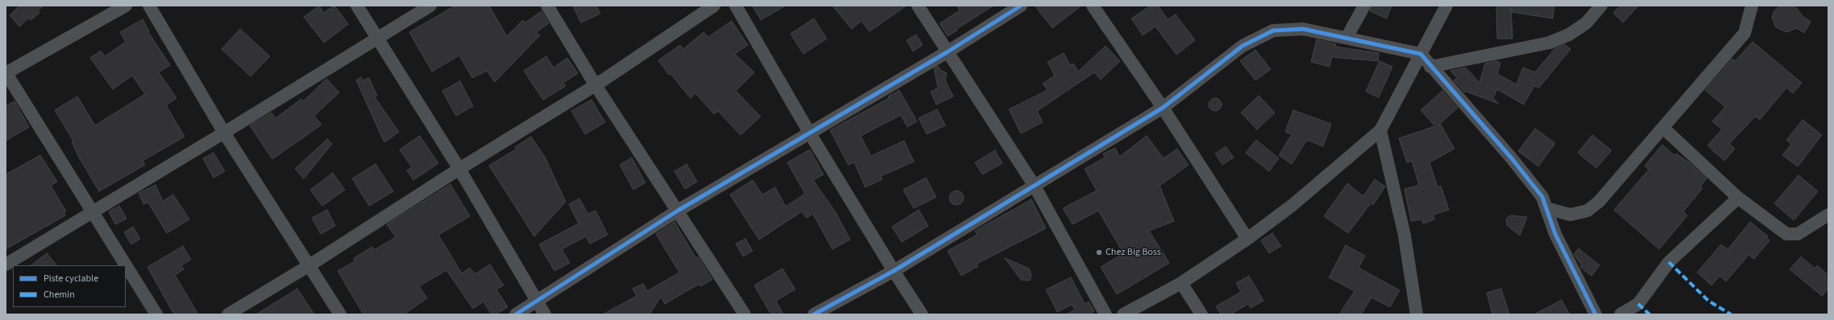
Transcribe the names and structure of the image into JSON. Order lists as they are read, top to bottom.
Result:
{
  "places": ["Chez Big Boss"],
  "legend": ["Piste cyclable", "Chemin"]
}
